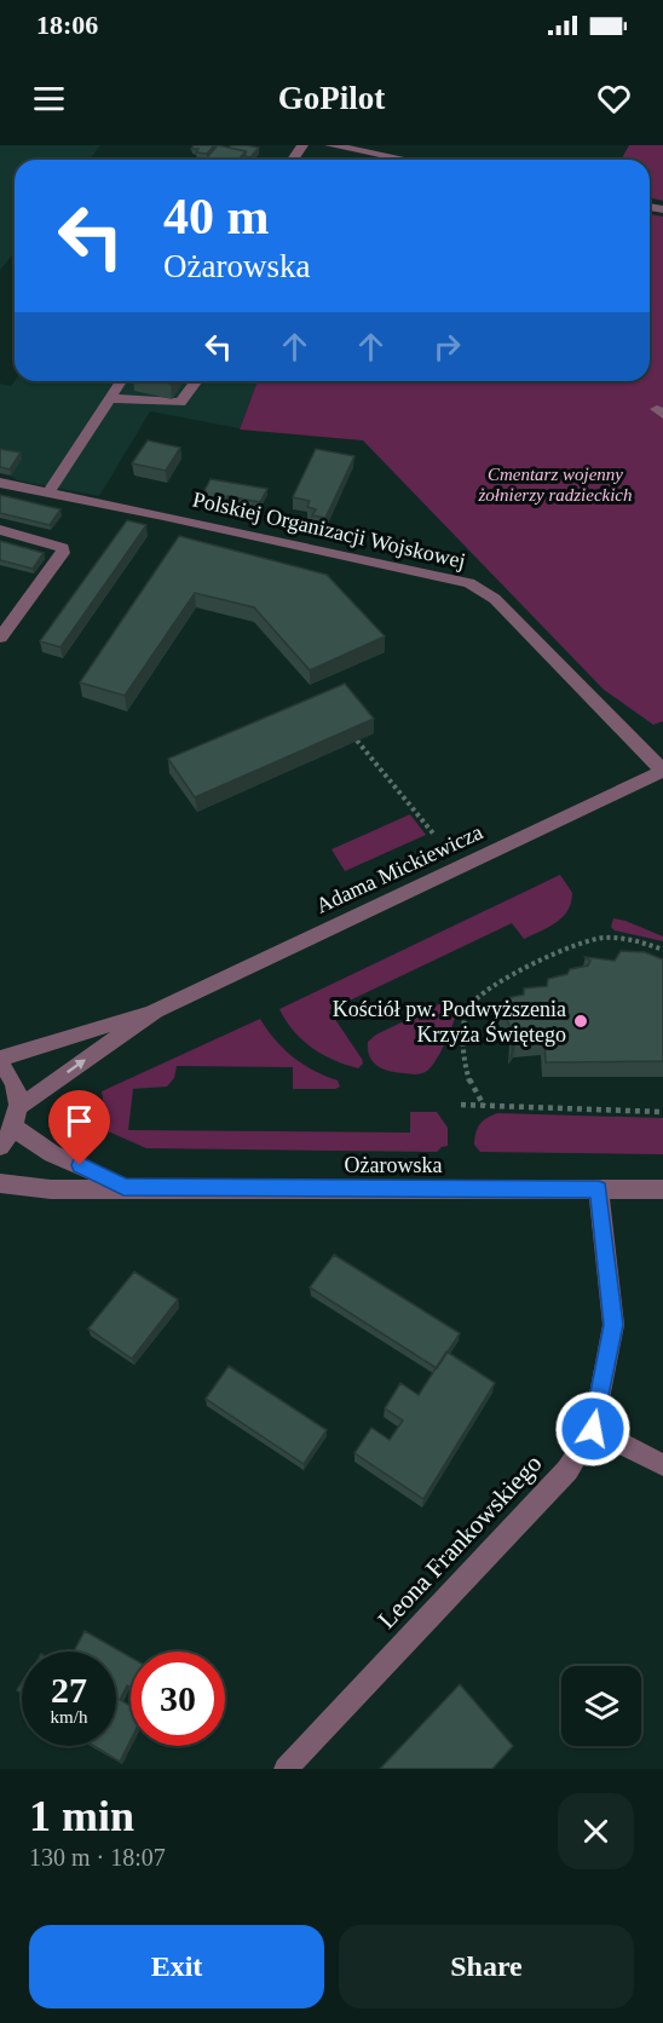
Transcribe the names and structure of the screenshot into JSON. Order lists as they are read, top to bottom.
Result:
{
  "streets": {
    "street": [
      "Polskiej Organizacji Wojskowej",
      "Adama Mickiewicza",
      "Ożarowska",
      "Leona Frankowskiego"
    ]
  },
  "crossings": [
    ["Polskiej Organizacji Wojskowej", "Adama Mickiewicza"],
    ["Ożarowska", "Leona Frankowskiego"]
  ],
  "parks": ["Cmentarz wojenny żołnierzy radzieckich"],
  "places": ["Kościół pw. Podwyższenia Krzyża Świętego"],
  "page": {
    "status": "18:06",
    "header": "GoPilot",
    "turn": ["40 m", "Ożarowska"],
    "speed": "27 km/h",
    "limit": "30",
    "heading": ["1 min", "130 m · 18:07"],
    "buttons": ["Exit", "Share"]
  }
}
